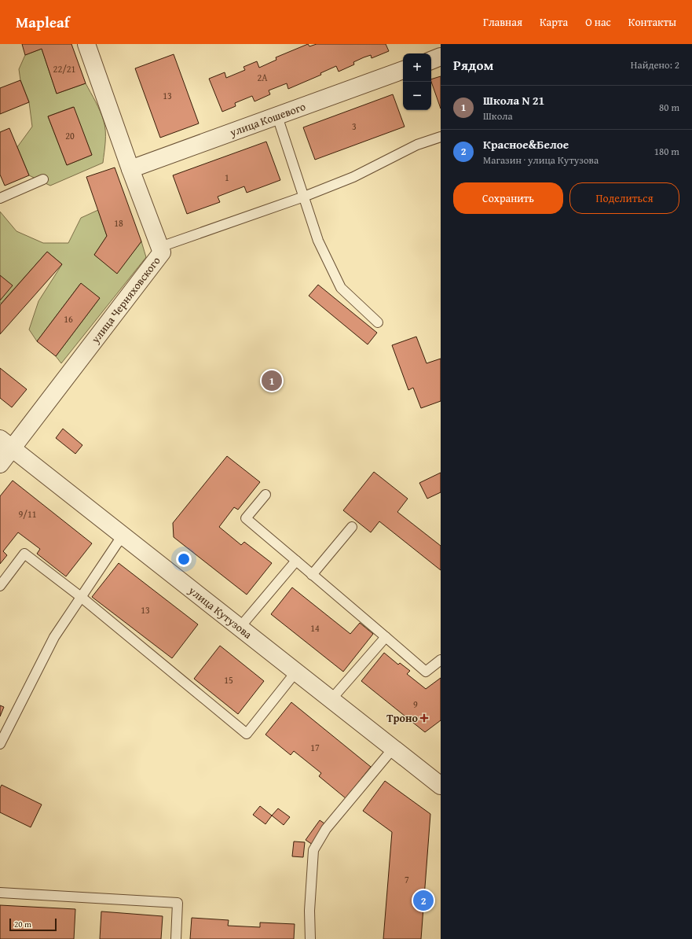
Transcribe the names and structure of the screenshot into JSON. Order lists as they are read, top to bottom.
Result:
{
  "streets": {
    "street": ["улица Кошевого", "улица Черняховского", "улица Кутузова"]
  },
  "crossings": [
    ["улица Кошевого", "улица Черняховского"],
    ["улица Черняховского", "улица Кутузова"]
  ],
  "places": {
    "health": ["Троно"]
  },
  "house_numbers": [
    "22/21",
    "2А",
    "13",
    "3",
    "20",
    "1",
    "18",
    "16",
    "9/11",
    "13",
    "14",
    "15",
    "9",
    "17",
    "7"
  ],
  "scale_bar": "20 m",
  "page": {
    "header": "Mapleaf",
    "nav": [
      "Главная",
      "Карта",
      "О нас",
      "Контакты"
    ],
    "heading": ["Рядом", "Найдено: 2"],
    "map_buttons": ["+", "−"],
    "list": [
      {
        "mark": "1",
        "name": "Школа N 21",
        "note": "Школа",
        "value": "80 m"
      },
      {
        "mark": "2",
        "name": "Красное&Белое",
        "note": "Магазин · улица Кутузова",
        "value": "180 m"
      }
    ],
    "buttons": ["Сохранить", "Поделиться"],
    "pins": ["1", "2"],
    "scale": "20 m"
  }
}
